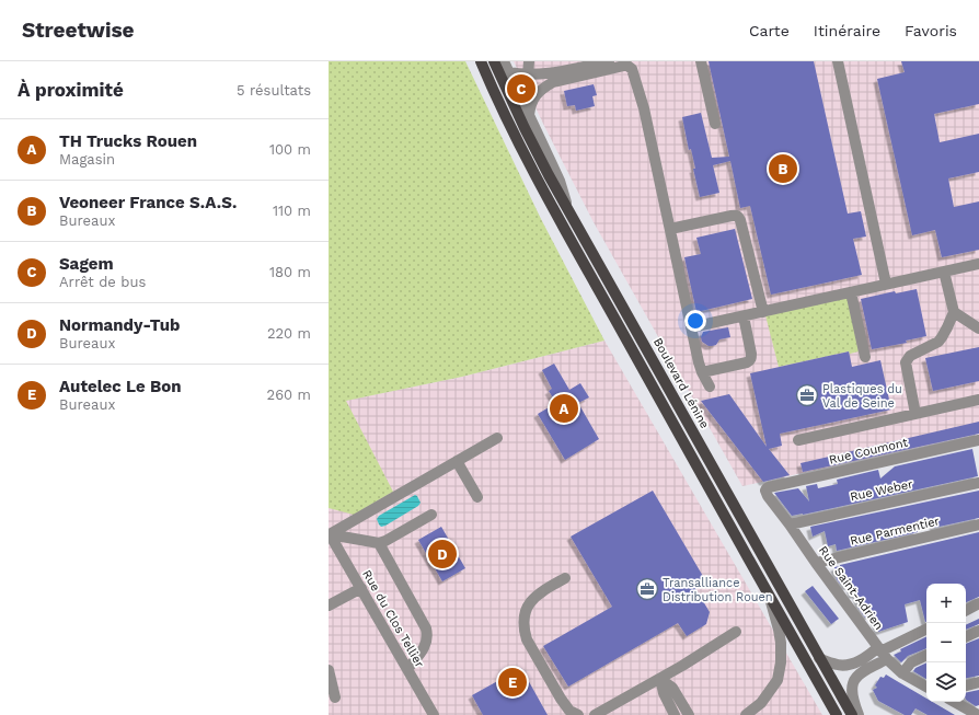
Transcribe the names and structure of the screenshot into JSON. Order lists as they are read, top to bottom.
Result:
{
  "streets": {
    "main road": ["Boulevard Lénine"],
    "street": [
      "Rue Coumont",
      "Rue Weber",
      "Rue Parmentier",
      "Rue Saint-Adrien",
      "Rue du Clos Tellier"
    ]
  },
  "crossings": [
    ["Rue Coumont", "Rue Saint-Adrien"],
    ["Rue Weber", "Rue Saint-Adrien"],
    ["Rue Parmentier", "Rue Saint-Adrien"]
  ],
  "places": {
    "office": ["Plastiques du Val de Seine", "Transalliance Distribution Rouen"]
  },
  "page": {
    "header": "Streetwise",
    "nav": ["Carte", "Itinéraire", "Favoris"],
    "heading": ["À proximité", "5 résultats"],
    "pins": [
      "C",
      "B",
      "A",
      "D",
      "E"
    ],
    "list": [
      {
        "mark": "A",
        "name": "TH Trucks Rouen",
        "note": "Magasin",
        "value": "100 m"
      },
      {
        "mark": "B",
        "name": "Veoneer France S.A.S.",
        "note": "Bureaux",
        "value": "110 m"
      },
      {
        "mark": "C",
        "name": "Sagem",
        "note": "Arrêt de bus",
        "value": "180 m"
      },
      {
        "mark": "D",
        "name": "Normandy-Tub",
        "note": "Bureaux",
        "value": "220 m"
      },
      {
        "mark": "E",
        "name": "Autelec Le Bon",
        "note": "Bureaux",
        "value": "260 m"
      }
    ],
    "map_buttons": ["+", "−"]
  }
}
